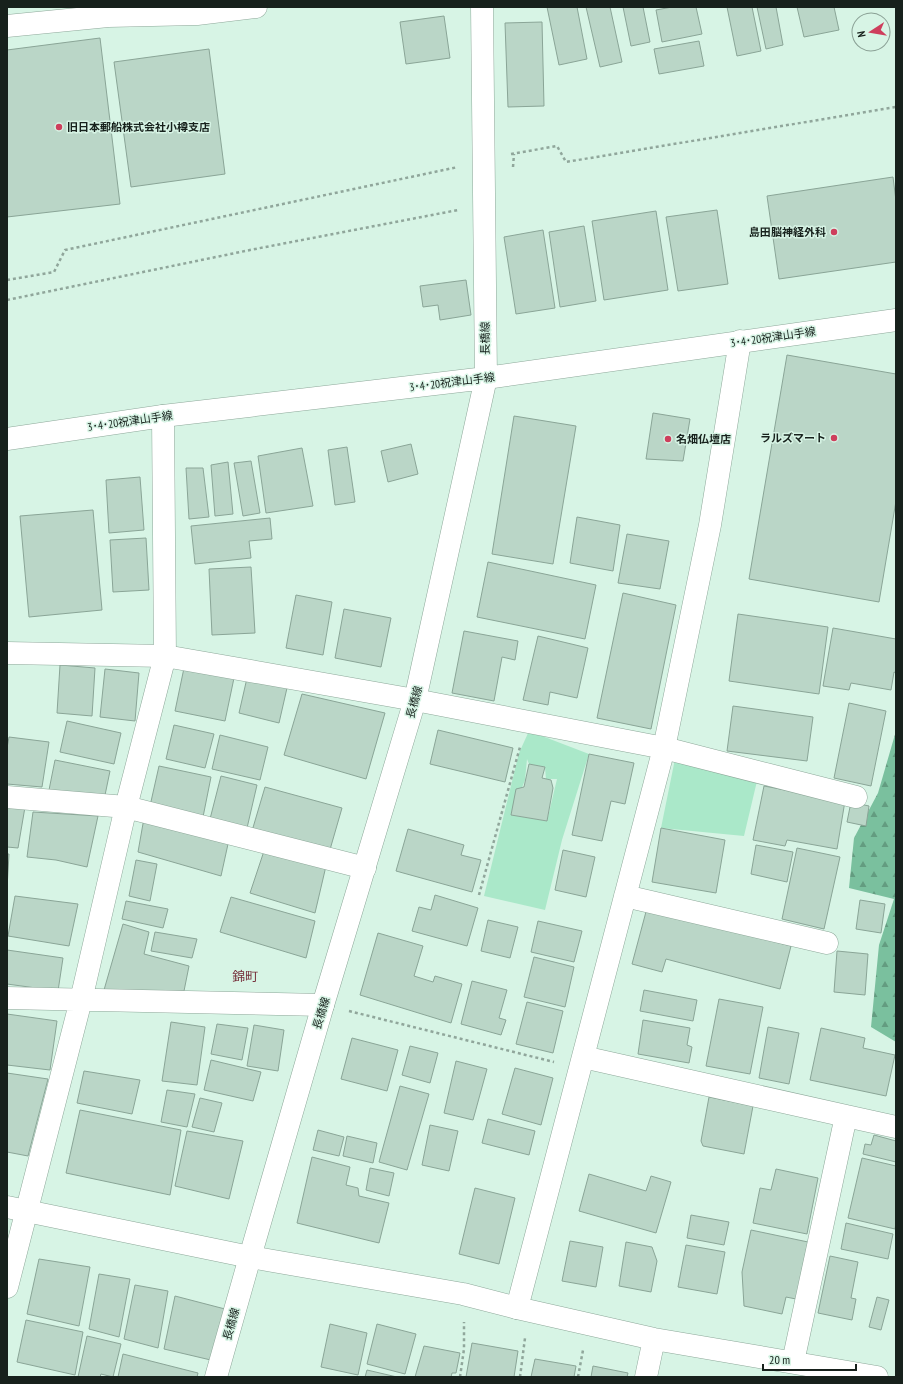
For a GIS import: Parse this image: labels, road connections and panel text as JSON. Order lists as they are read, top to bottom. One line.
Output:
{"streets":{"street":["3･4･20祝津山手線","長橋線"]},"crossings":[["3･4･20祝津山手線","長橋線"]],"districts":["錦町"],"places":["旧日本郵船株式会社小樽支店","島田脳神経外科","ラルズマート","名畑仏壇店"],"scale_bar":"20 m","north":"left"}
